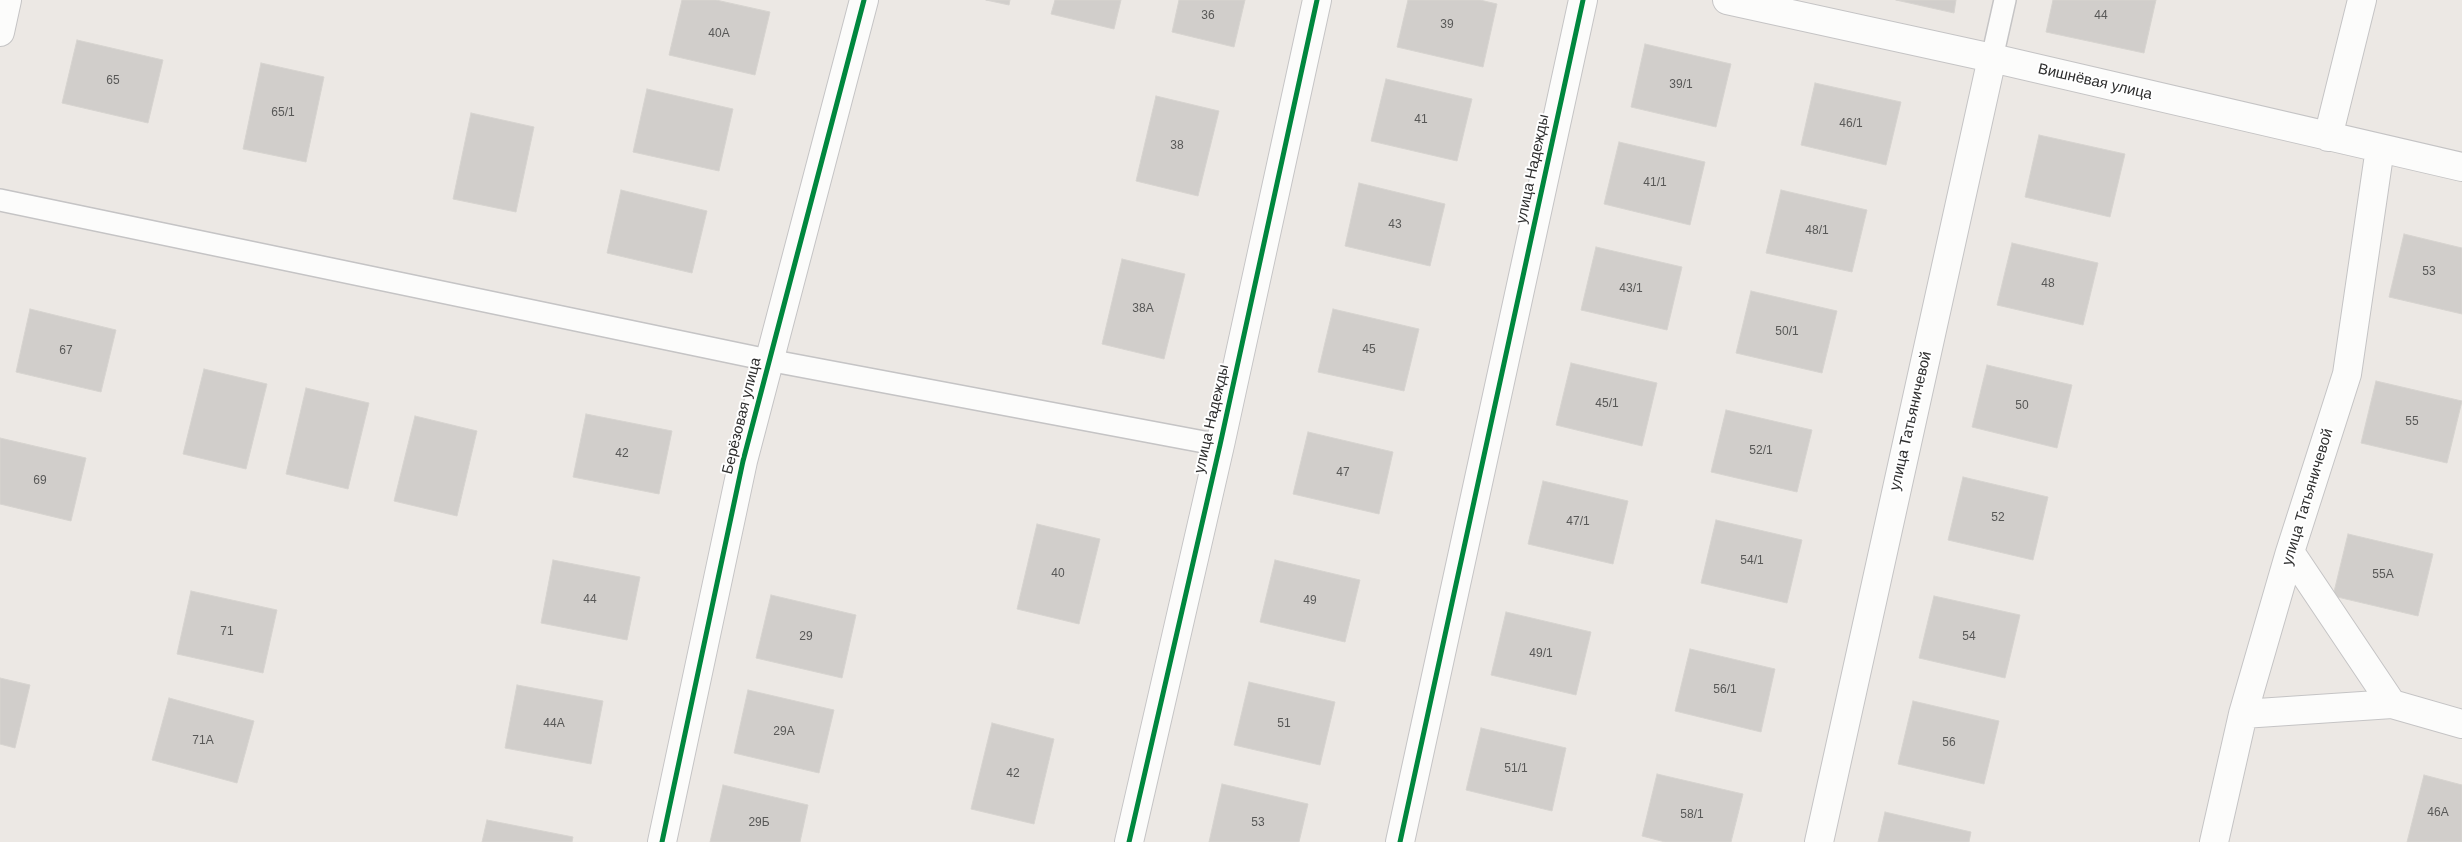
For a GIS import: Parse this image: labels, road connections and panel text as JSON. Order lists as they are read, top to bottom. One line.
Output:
{"streets":{"street":["Вишнёвая улица","улица Надежды","Берёзовая улица","улица Татьяничевой"]},"crossings":[["Вишнёвая улица","улица Татьяничевой"]],"house_numbers":["36","44","39","40А","65","39/1","65/1","41","46/1","38","41/1","43","48/1","53","48","43/1","38А","50/1","45","67","45/1","50","55","52/1","42","47","69","52","47/1","54/1","40","55А","44","49","71","29","54","49/1","56/1","44А","51","29А","71А","56","51/1","42","46А","58/1","29Б","53"]}
